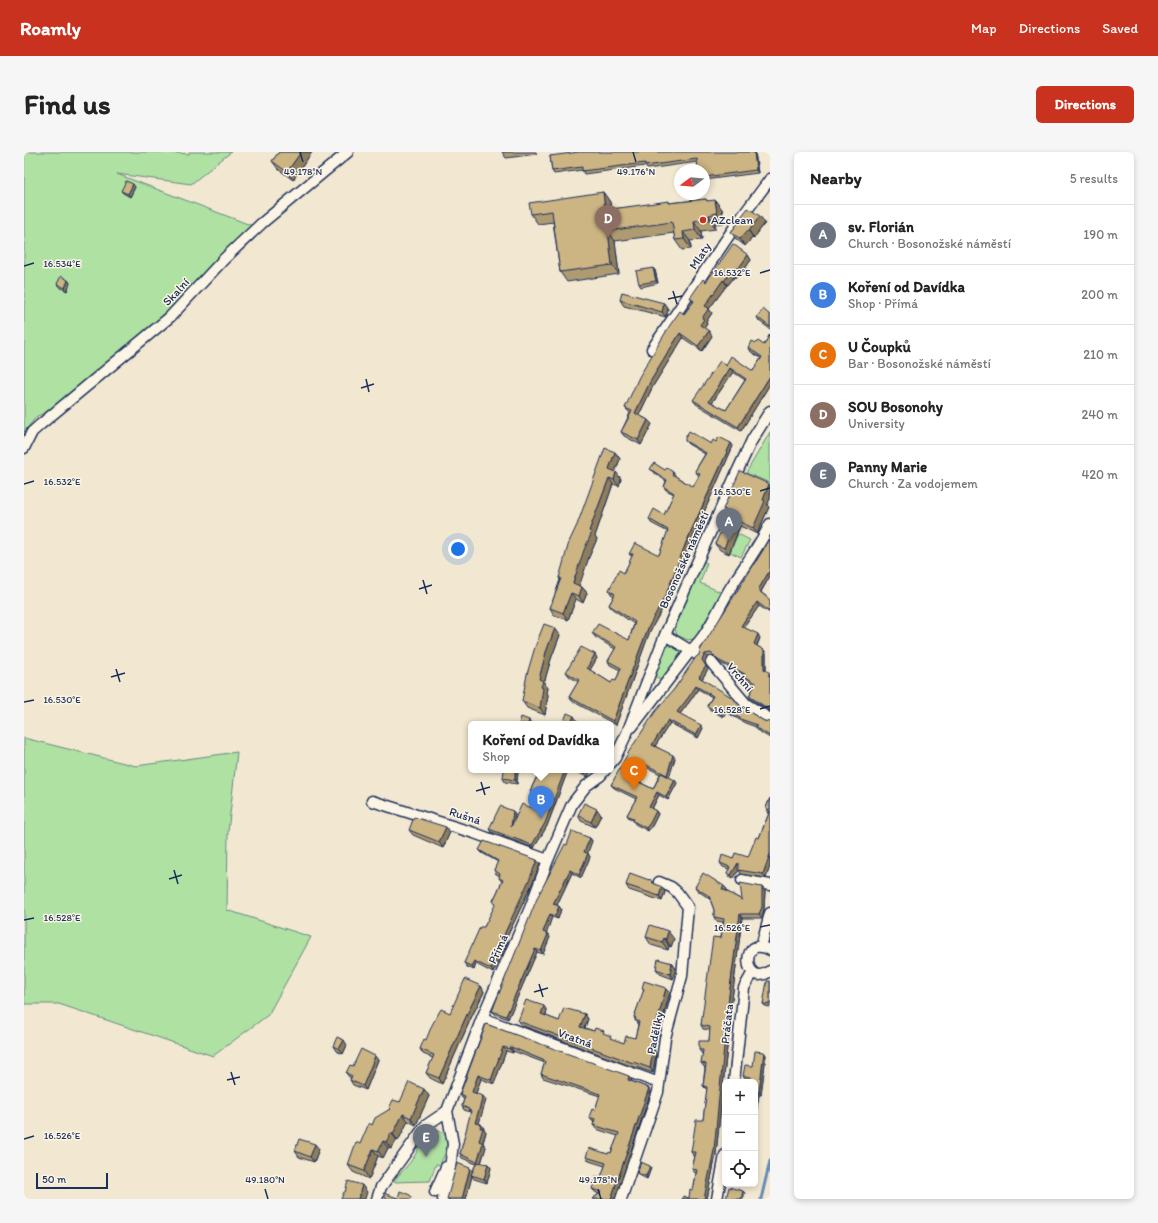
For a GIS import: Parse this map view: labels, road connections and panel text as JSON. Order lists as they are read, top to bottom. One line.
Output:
{"streets":{"street":["Mlaty","Skalní","Bosonožské náměstí","Vrchní","Rušná","Přímá","Práčata","Padělíky","Vratná"]},"crossings":[["Rušná","Přímá"],["Přímá","Vratná"],["Padělíky","Vratná"]],"places":["AZclean"],"scale_bar":"50 m","north":"left","page":{"header":"Roamly","nav":["Map","Directions","Saved"],"buttons":"Directions","title":"Find us","heading":["Nearby","5 results"],"list":[{"mark":"A","name":"sv. Florián","note":"Church · Bosonožské náměstí","value":"190 m"},{"mark":"B","name":"Koření od Davídka","note":"Shop · Přímá","value":"200 m"},{"mark":"C","name":"U Čoupků","note":"Bar · Bosonožské náměstí","value":"210 m"},{"mark":"D","name":"SOU Bosonohy","note":"University","value":"240 m"},{"mark":"E","name":"Panny Marie","note":"Church · Za vodojemem","value":"420 m"}],"pins":["D","A","C","B","E"],"popup":["Koření od Davídka","Shop"],"map_buttons":["+","−"],"scale":"50 m"},"coordinates":["49.178°N","49.176°N","16.534°E","16.532°E","16.530°E","16.528°E","16.526°E","49.180°N"]}
